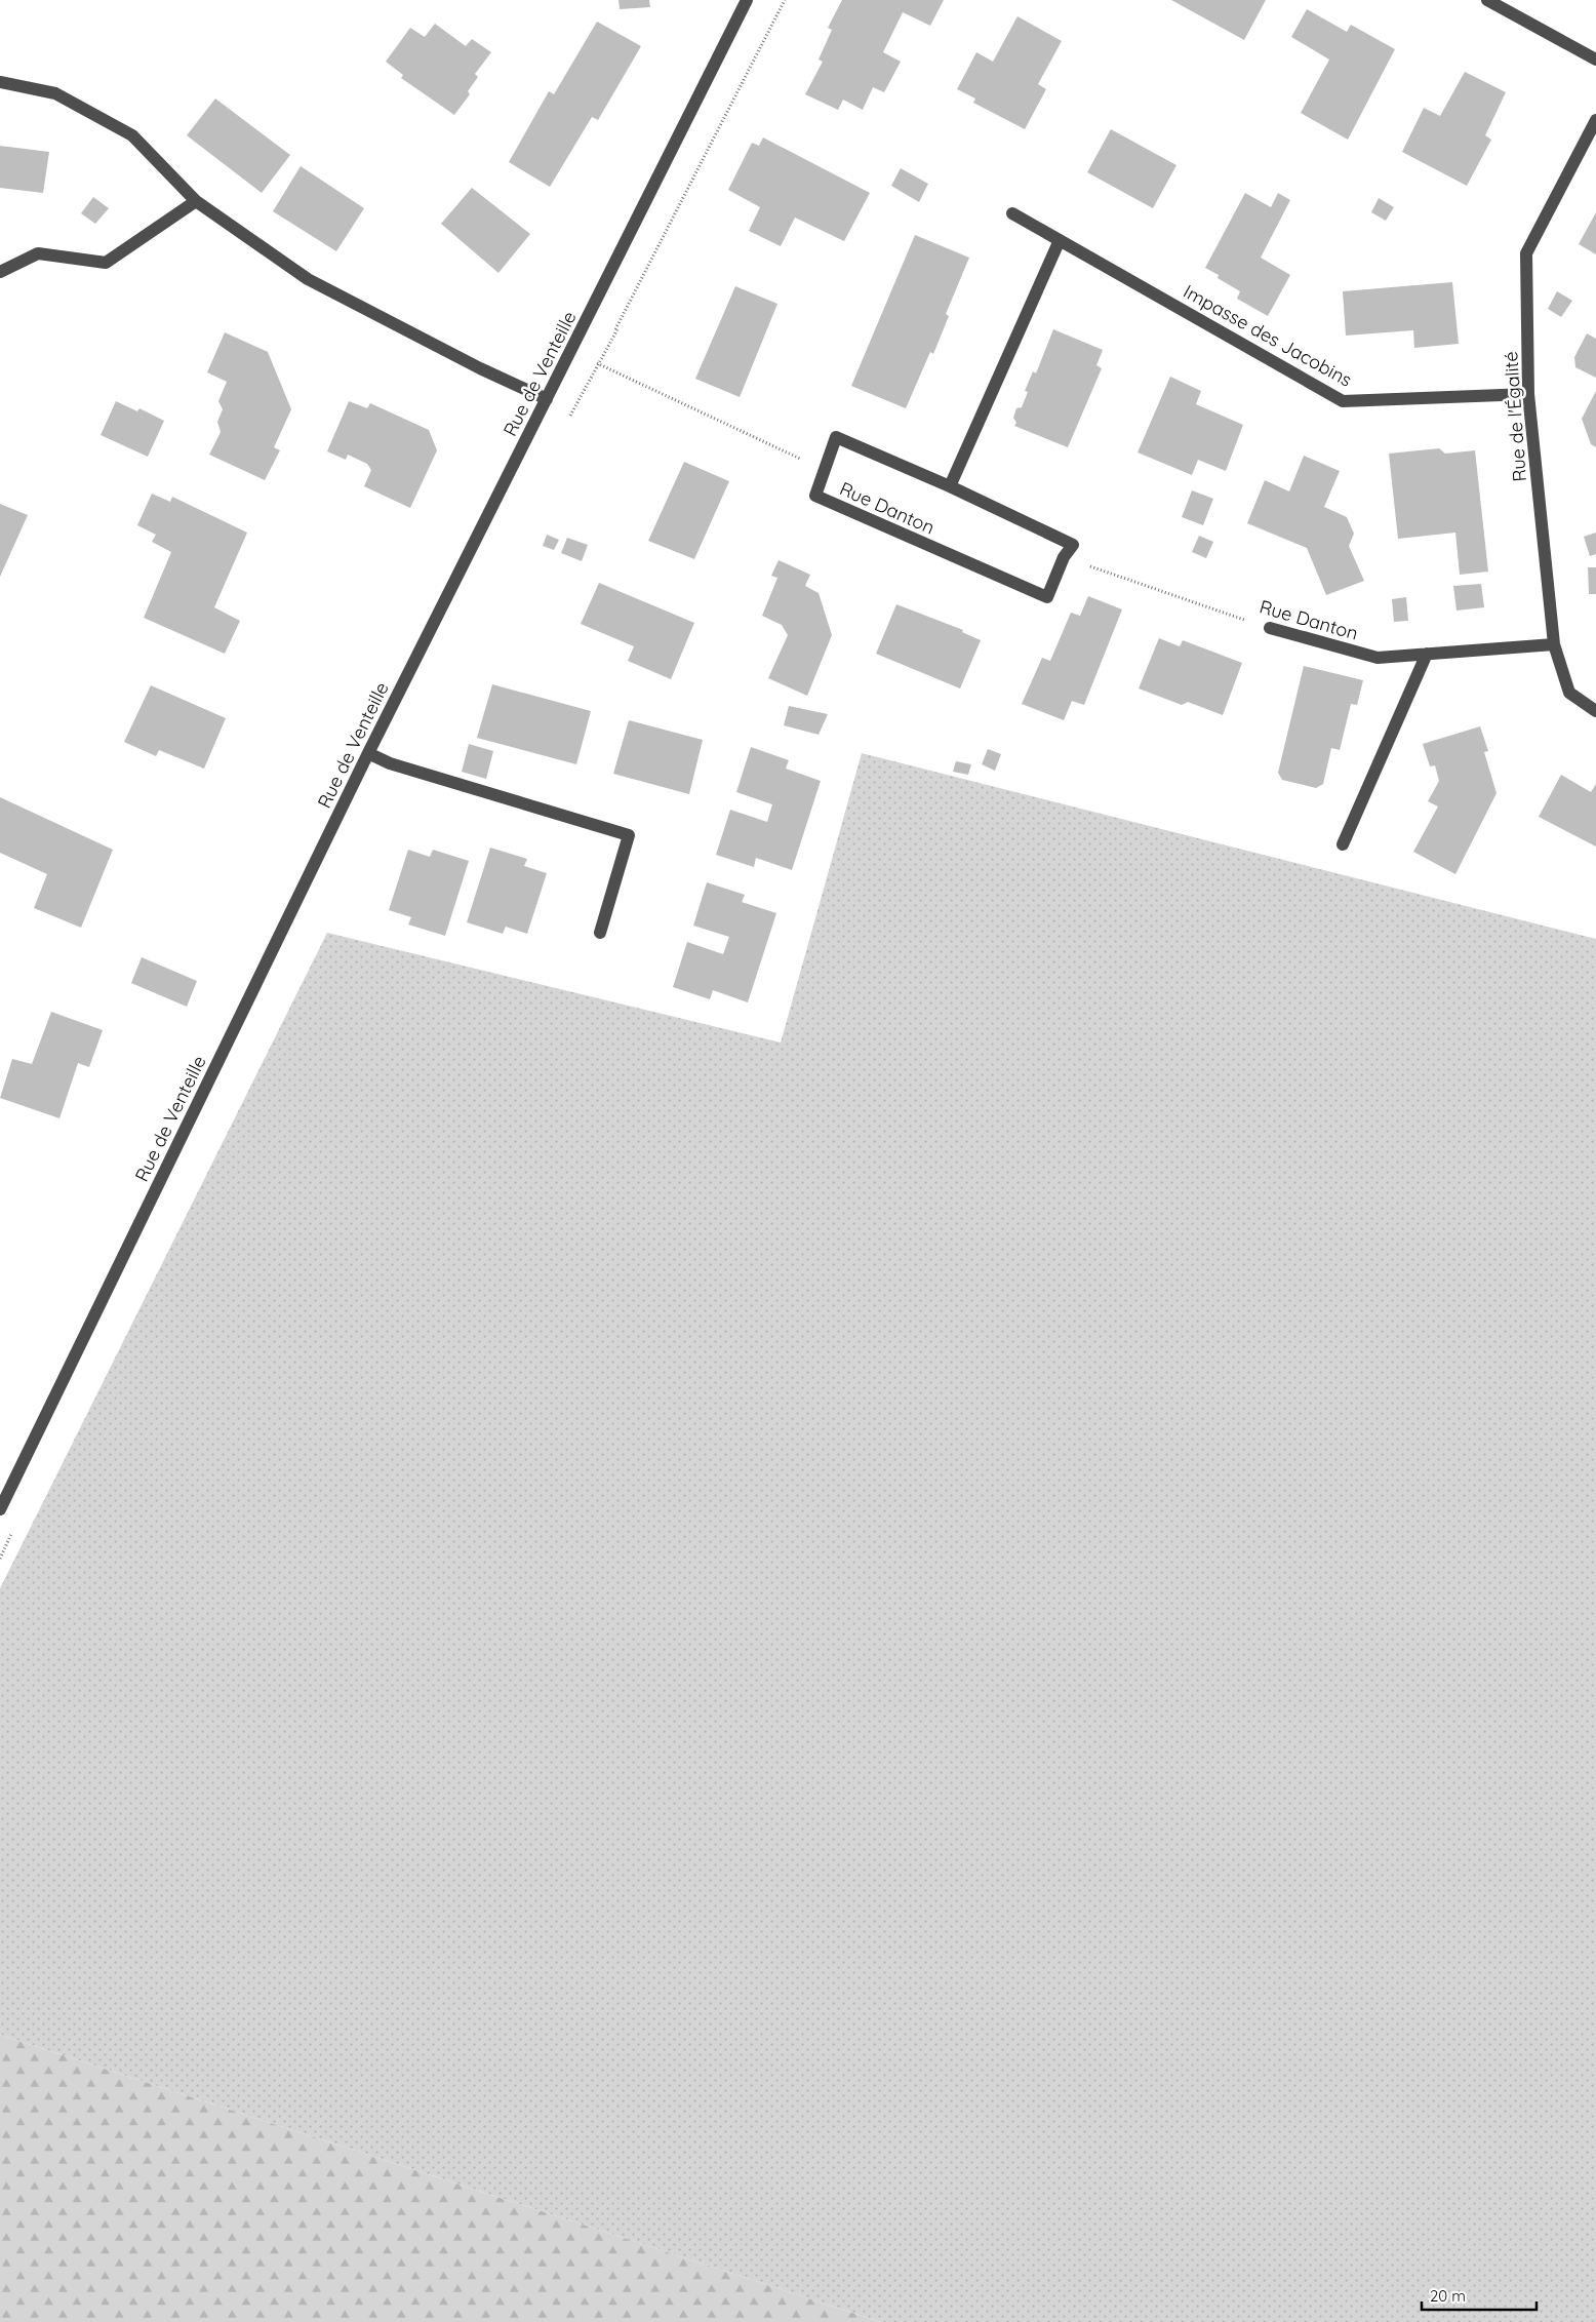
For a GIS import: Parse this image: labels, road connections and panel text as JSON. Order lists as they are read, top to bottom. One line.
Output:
{"streets":{"street":["Impasse des Jacobins","Rue de Venteille","Rue de l'Égalité","Rue Danton"]},"crossings":[["Impasse des Jacobins","Rue de l'Égalité"],["Rue de l'Égalité","Rue Danton"]],"scale_bar":"20 m"}
